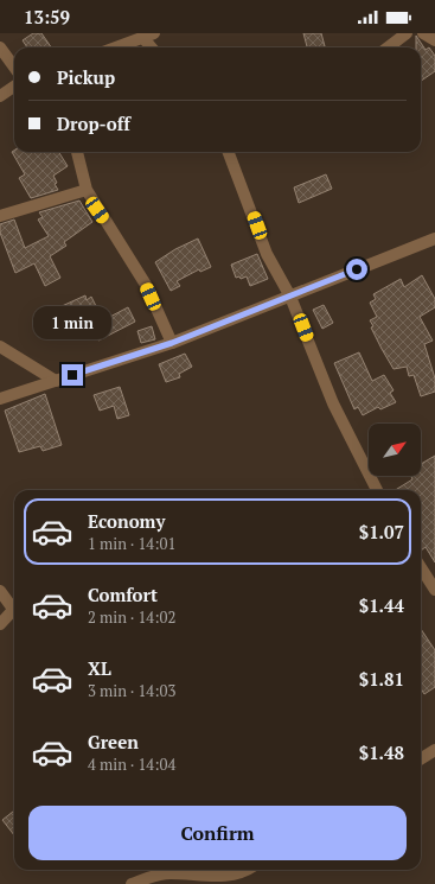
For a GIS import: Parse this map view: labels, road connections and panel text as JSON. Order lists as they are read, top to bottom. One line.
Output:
{"north":"top right","page":{"status":"13:59","banner":["Pickup","Drop-off"],"bubble":"1 min","list":[{"name":"Economy","note":"1 min · 14:01","value":"$1.07"},{"name":"Comfort","note":"2 min · 14:02","value":"$1.44"},{"name":"XL","note":"3 min · 14:03","value":"$1.81"},{"name":"Green","note":"4 min · 14:04","value":"$1.48"}],"buttons":"Confirm"}}
